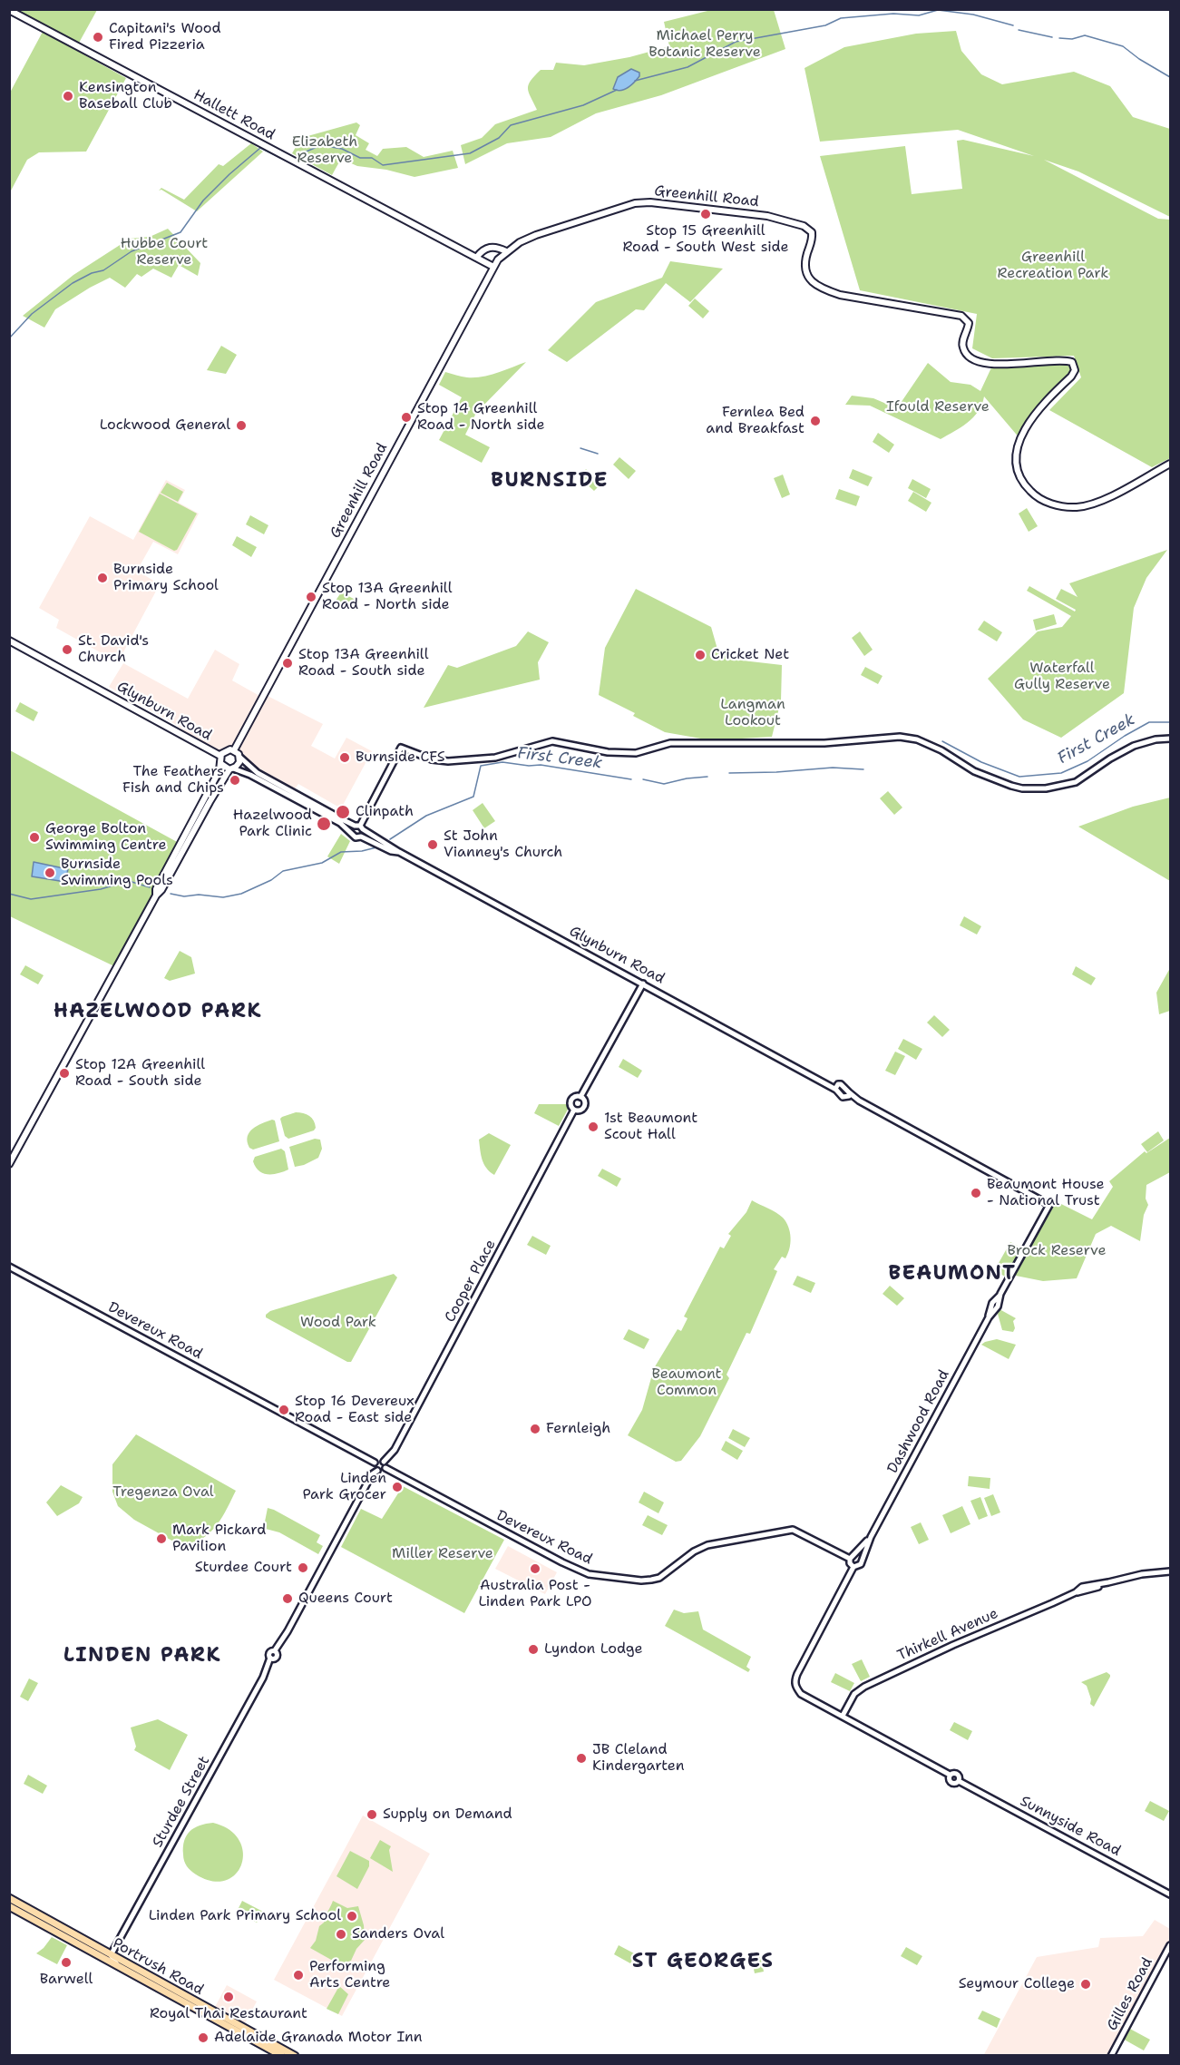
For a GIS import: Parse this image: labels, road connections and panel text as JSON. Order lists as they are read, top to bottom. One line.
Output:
{"streets":{"highway":["Portrush Road"],"main road":["Hallett Road","Greenhill Road","Glynburn Road"],"street":["Cooper Place","Devereux Road","Dashwood Road","Thirkell Avenue","Sturdee Street","Sunnyside Road","Gilles Road"]},"crossings":[["Hallett Road","Greenhill Road"],["Greenhill Road","Glynburn Road"],["Glynburn Road","Dashwood Road"],["Cooper Place","Devereux Road"],["Cooper Place","Sturdee Street"],["Devereux Road","Sturdee Street"],["Thirkell Avenue","Sunnyside Road"],["Sturdee Street","Portrush Road"]],"districts":["BURNSIDE","HAZELWOOD PARK","BEAUMONT","LINDEN PARK","ST GEORGES"],"water":["First Creek"],"parks":["Michael Perry Botanic Reserve","Elizabeth Reserve","Hubbe Court Reserve","Greenhill Recreation Park","Ifould Reserve","Waterfall Gully Reserve","Langman Lookout","Brock Reserve","Wood Park","Beaumont Common","Tregenza Oval","Miller Reserve"],"places":["Capitani's Wood Fired Pizzeria","Kensington Baseball Club","Stop 15 Greenhill Road - South West side","Stop 14 Greenhill Road - North side","Fernlea Bed and Breakfast","Lockwood General","Burnside Primary School","Stop 13A Greenhill Road - North side","St. David's Church","Cricket Net","Stop 13A Greenhill Road - South side","Burnside CFS","The Feathers Fish and Chips","Clinpath","Hazelwood Park Clinic","George Bolton Swimming Centre","St John Vianney's Church","Burnside Swimming Pools","Stop 12A Greenhill Road - South side","1st Beaumont Scout Hall","Beaumont House - National Trust","Stop 16 Devereux Road - East side","Fernleigh","Linden Park Grocer","Mark Pickard Pavilion","Sturdee Court","Australia Post - Linden Park LPO","Queens Court","Lyndon Lodge","JB Cleland Kindergarten","Supply on Demand","Linden Park Primary School","Sanders Oval","Barwell","Performing Arts Centre","Seymour College","Royal Thai Restaurant","Adelaide Granada Motor Inn"]}
